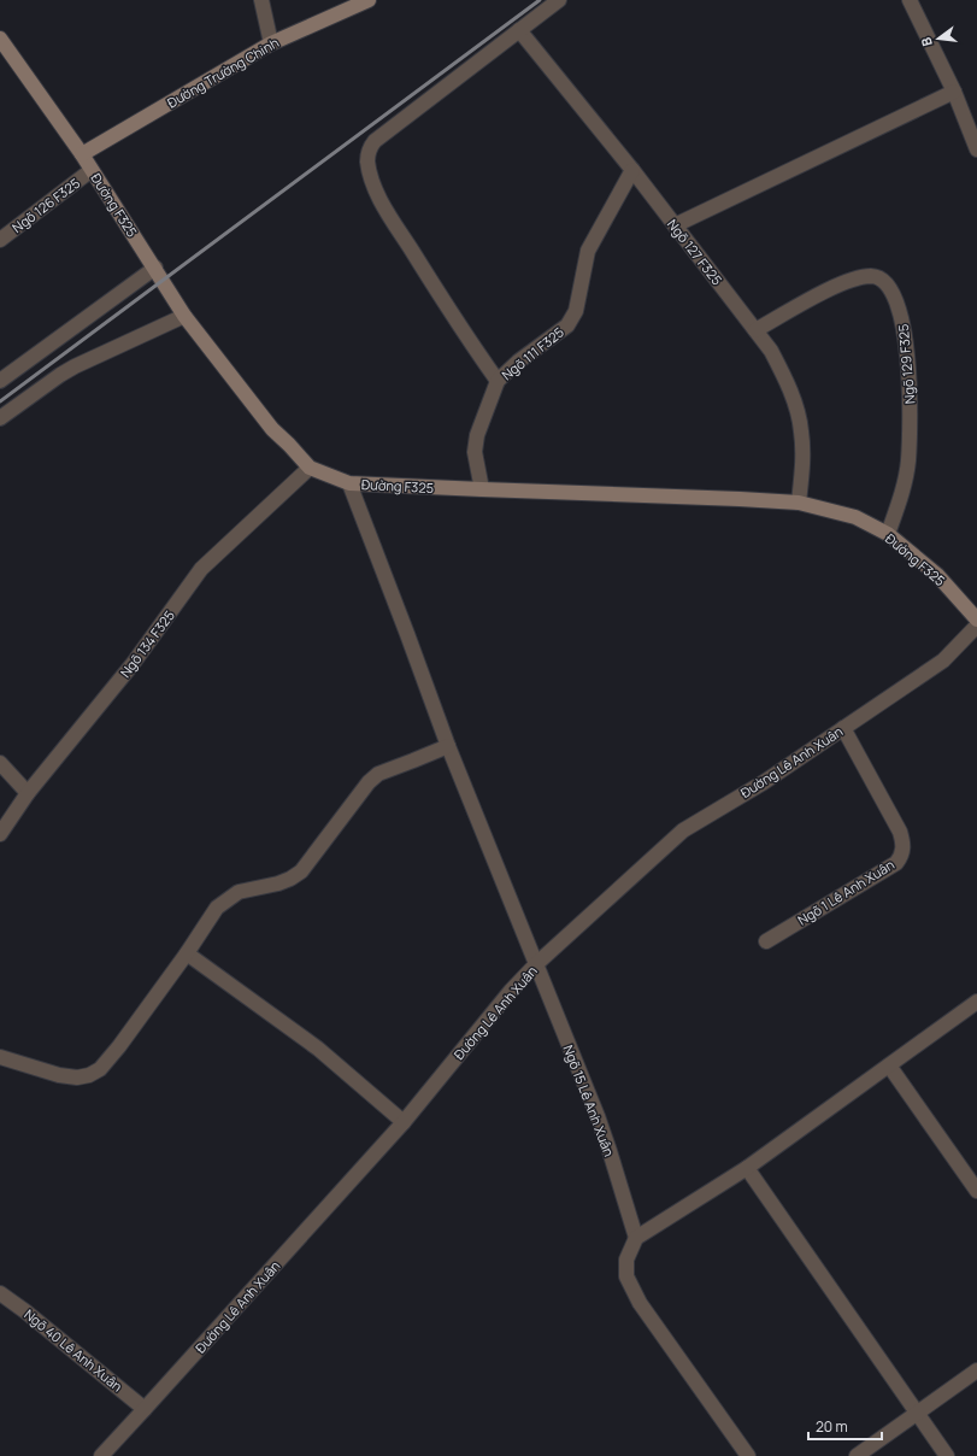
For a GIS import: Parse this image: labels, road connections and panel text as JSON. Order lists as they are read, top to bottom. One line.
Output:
{"streets":{"main road":["Đường Trường Chinh","Đường F325"],"street":["Ngõ 126 F325","Ngõ 127 F325","Ngõ 111 F325","Ngõ 129 F325","Ngõ 134 F325","Đường Lê Anh Xuân","Ngõ 1 Lê Anh Xuân","Ngõ 15 Lê Anh Xuân","Ngõ 40 Lê Anh Xuân"]},"crossings":[["Đường Trường Chinh","Đường F325"],["Ngõ 126 F325","Đường F325"],["Đường F325","Ngõ 127 F325"],["Đường F325","Ngõ 111 F325"],["Đường F325","Ngõ 129 F325"],["Đường F325","Ngõ 134 F325"],["Đường F325","Ngõ 15 Lê Anh Xuân"],["Ngõ 127 F325","Ngõ 111 F325"],["Ngõ 127 F325","Ngõ 129 F325"],["Đường Lê Anh Xuân","Ngõ 1 Lê Anh Xuân"],["Đường Lê Anh Xuân","Ngõ 15 Lê Anh Xuân"],["Đường Lê Anh Xuân","Ngõ 40 Lê Anh Xuân"]],"scale_bar":"20 m","north":"left"}
